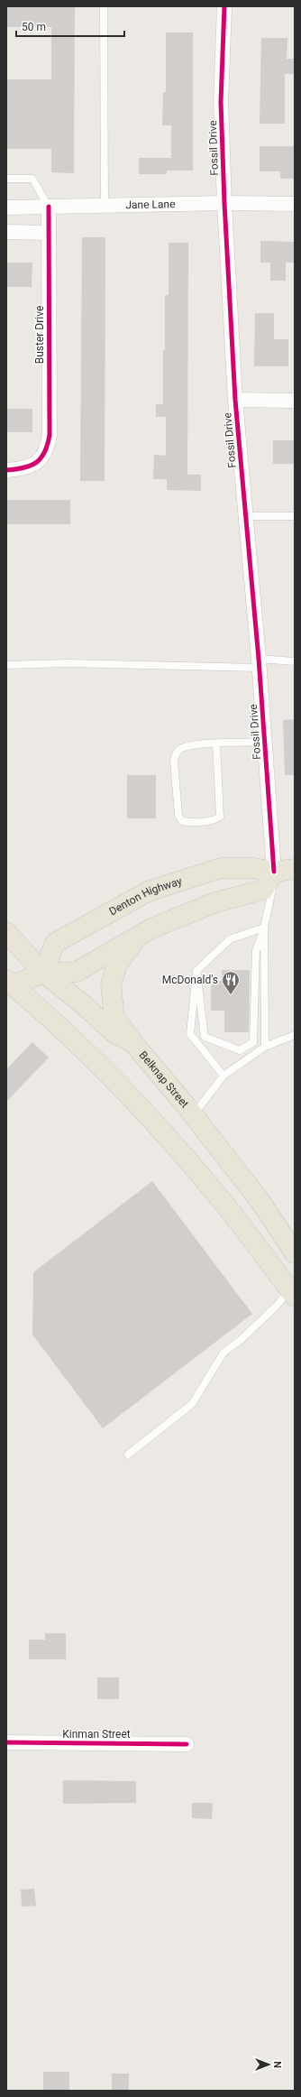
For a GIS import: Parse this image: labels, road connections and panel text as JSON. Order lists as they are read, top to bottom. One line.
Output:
{"streets":{"main road":["Denton Highway","Belknap Street"],"street":["Fossil Drive","Jane Lane","Buster Drive","Kinman Street"]},"crossings":[["Fossil Drive","Jane Lane"],["Fossil Drive","Denton Highway"],["Jane Lane","Buster Drive"],["Denton Highway","Belknap Street"]],"places":{"restaurant":["McDonald's"]},"scale_bar":"50 m","north":"right"}
